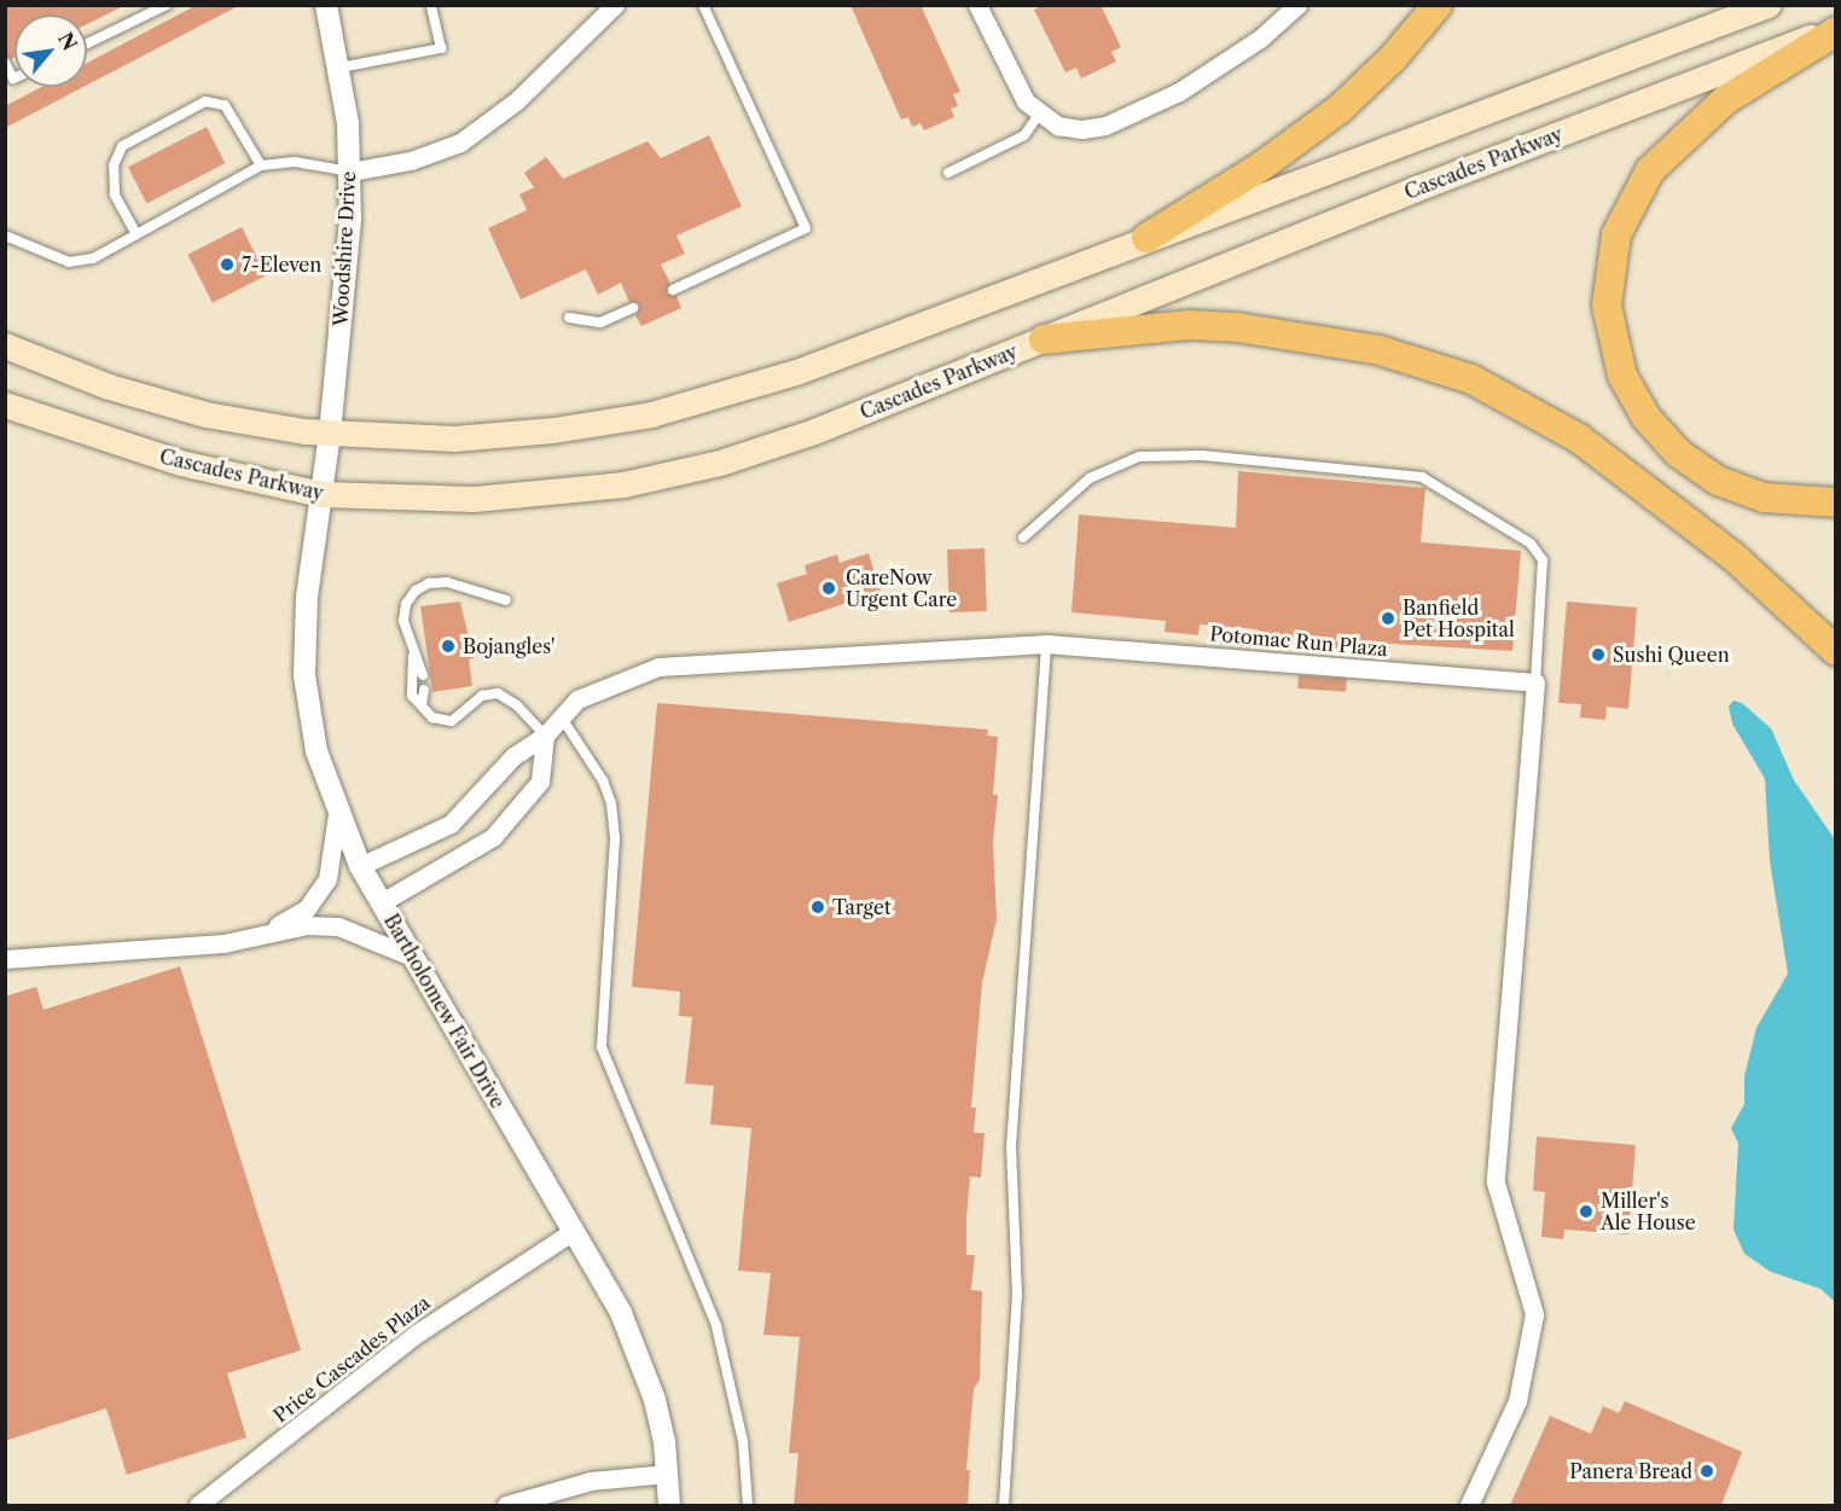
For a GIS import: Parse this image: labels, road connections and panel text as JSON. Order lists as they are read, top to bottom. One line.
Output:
{"streets":{"main road":["Cascades Parkway"],"street":["Woodshire Drive","Potomac Run Plaza","Bartholomew Fair Drive","Price Cascades Plaza"]},"crossings":[["Cascades Parkway","Woodshire Drive"],["Cascades Parkway","Bartholomew Fair Drive"],["Woodshire Drive","Bartholomew Fair Drive"],["Potomac Run Plaza","Bartholomew Fair Drive"],["Bartholomew Fair Drive","Price Cascades Plaza"]],"places":["7-Eleven","CareNow Urgent Care","Banfield Pet Hospital","Bojangles'","Sushi Queen","Target","Miller's Ale House","Panera Bread"],"north":"top right"}
